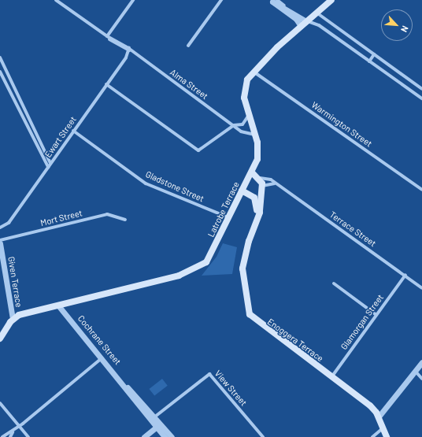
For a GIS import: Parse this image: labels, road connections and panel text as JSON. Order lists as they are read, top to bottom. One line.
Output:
{"streets":{"main road":["Latrobe Terrace","Given Terrace","Enoggera Terrace"],"street":["Alma Street","Warmington Street","Ewart Street","Gladstone Street","Mort Street","Terrace Street","Glamorgan Street","Cochrane Street","View Street"]},"crossings":[["Alma Street","Ewart Street"],["Alma Street","Latrobe Terrace"],["Warmington Street","Latrobe Terrace"],["Ewart Street","Gladstone Street"],["Gladstone Street","Latrobe Terrace"],["Latrobe Terrace","Given Terrace"],["Latrobe Terrace","Cochrane Street"],["Terrace Street","Glamorgan Street"],["Terrace Street","Enoggera Terrace"],["Glamorgan Street","Enoggera Terrace"],["Cochrane Street","View Street"]],"north":"bottom right"}
